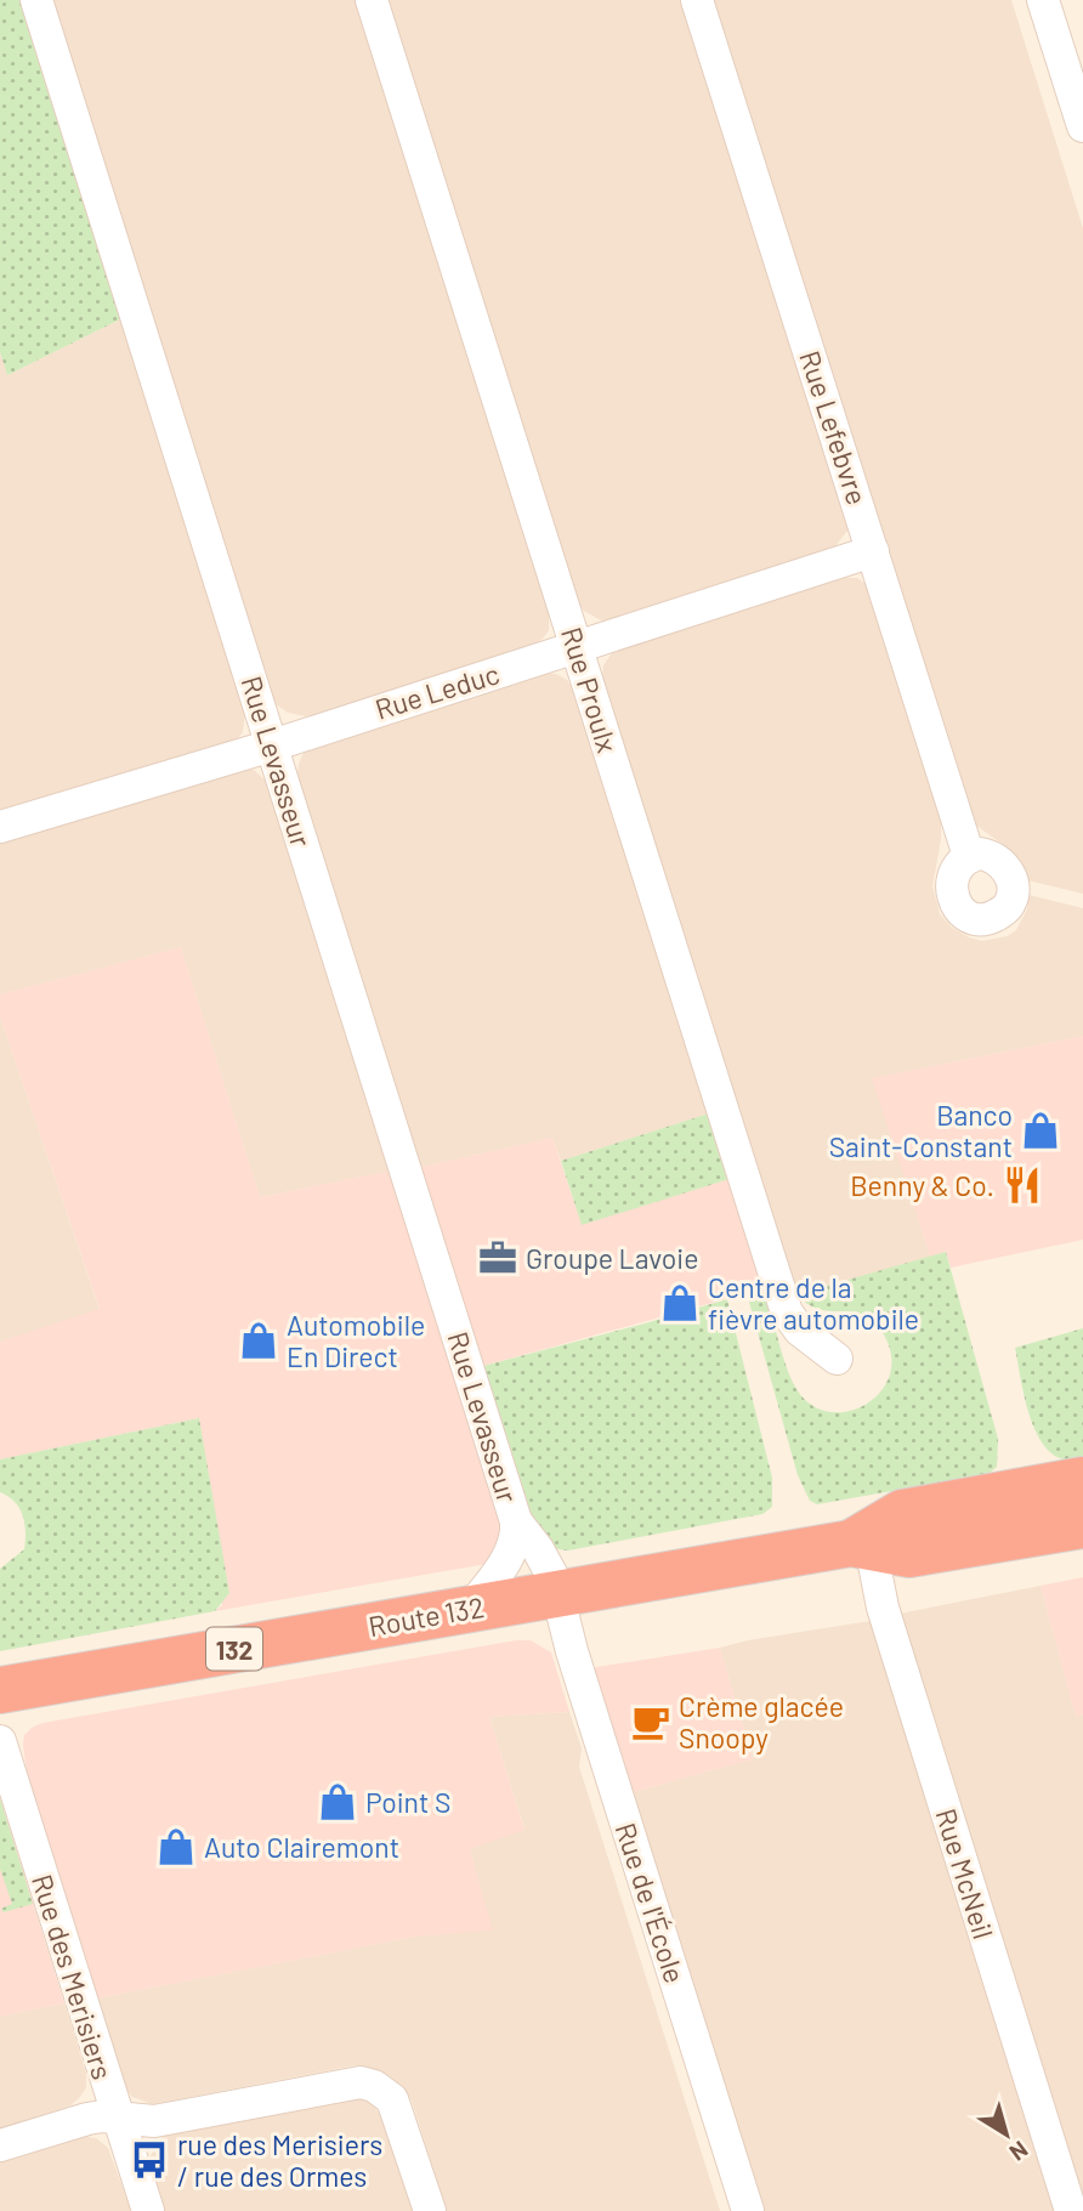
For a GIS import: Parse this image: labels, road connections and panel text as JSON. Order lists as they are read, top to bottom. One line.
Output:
{"streets":{"highway":["Route 132","132"],"street":["Rue Lefebvre","Rue Proulx","Rue Leduc","Rue Levasseur","Rue McNeil","Rue de l'École","Rue des Merisiers"]},"crossings":[["Rue Lefebvre","Rue Leduc"],["Rue Proulx","Rue Leduc"],["Rue Leduc","Rue Levasseur"],["Rue Levasseur","Route 132"],["Rue Levasseur","Rue de l'École"],["Route 132","Rue McNeil"],["Route 132","Rue de l'École"]],"places":{"shop":["Banco Saint-Constant","Centre de la fièvre automobile","Automobile En Direct","Point S","Auto Clairemont"],"restaurant":["Benny & Co."],"office":["Groupe Lavoie"],"cafe":["Crème glacée Snoopy"],"bus stop":["rue des Merisiers / rue des Ormes"]},"north":"bottom right"}
